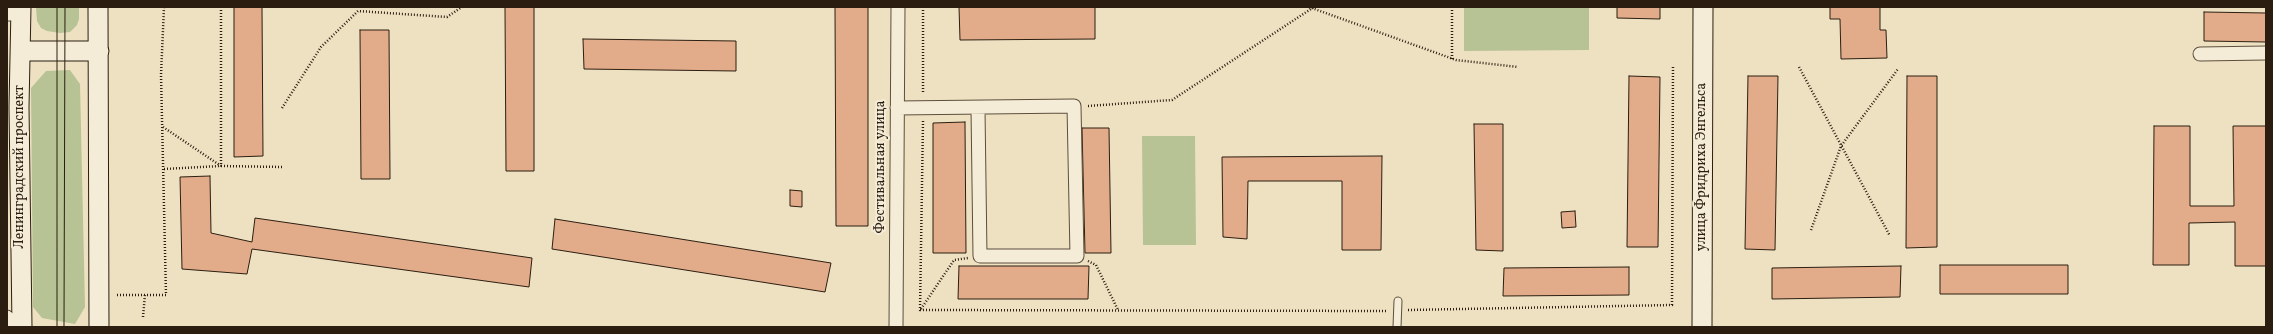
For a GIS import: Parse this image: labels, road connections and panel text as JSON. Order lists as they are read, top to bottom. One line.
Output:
{"streets":{"main road":["Ленинградский проспект","улица Фридриха Энгельса"],"street":["Фестивальная улица"]}}
